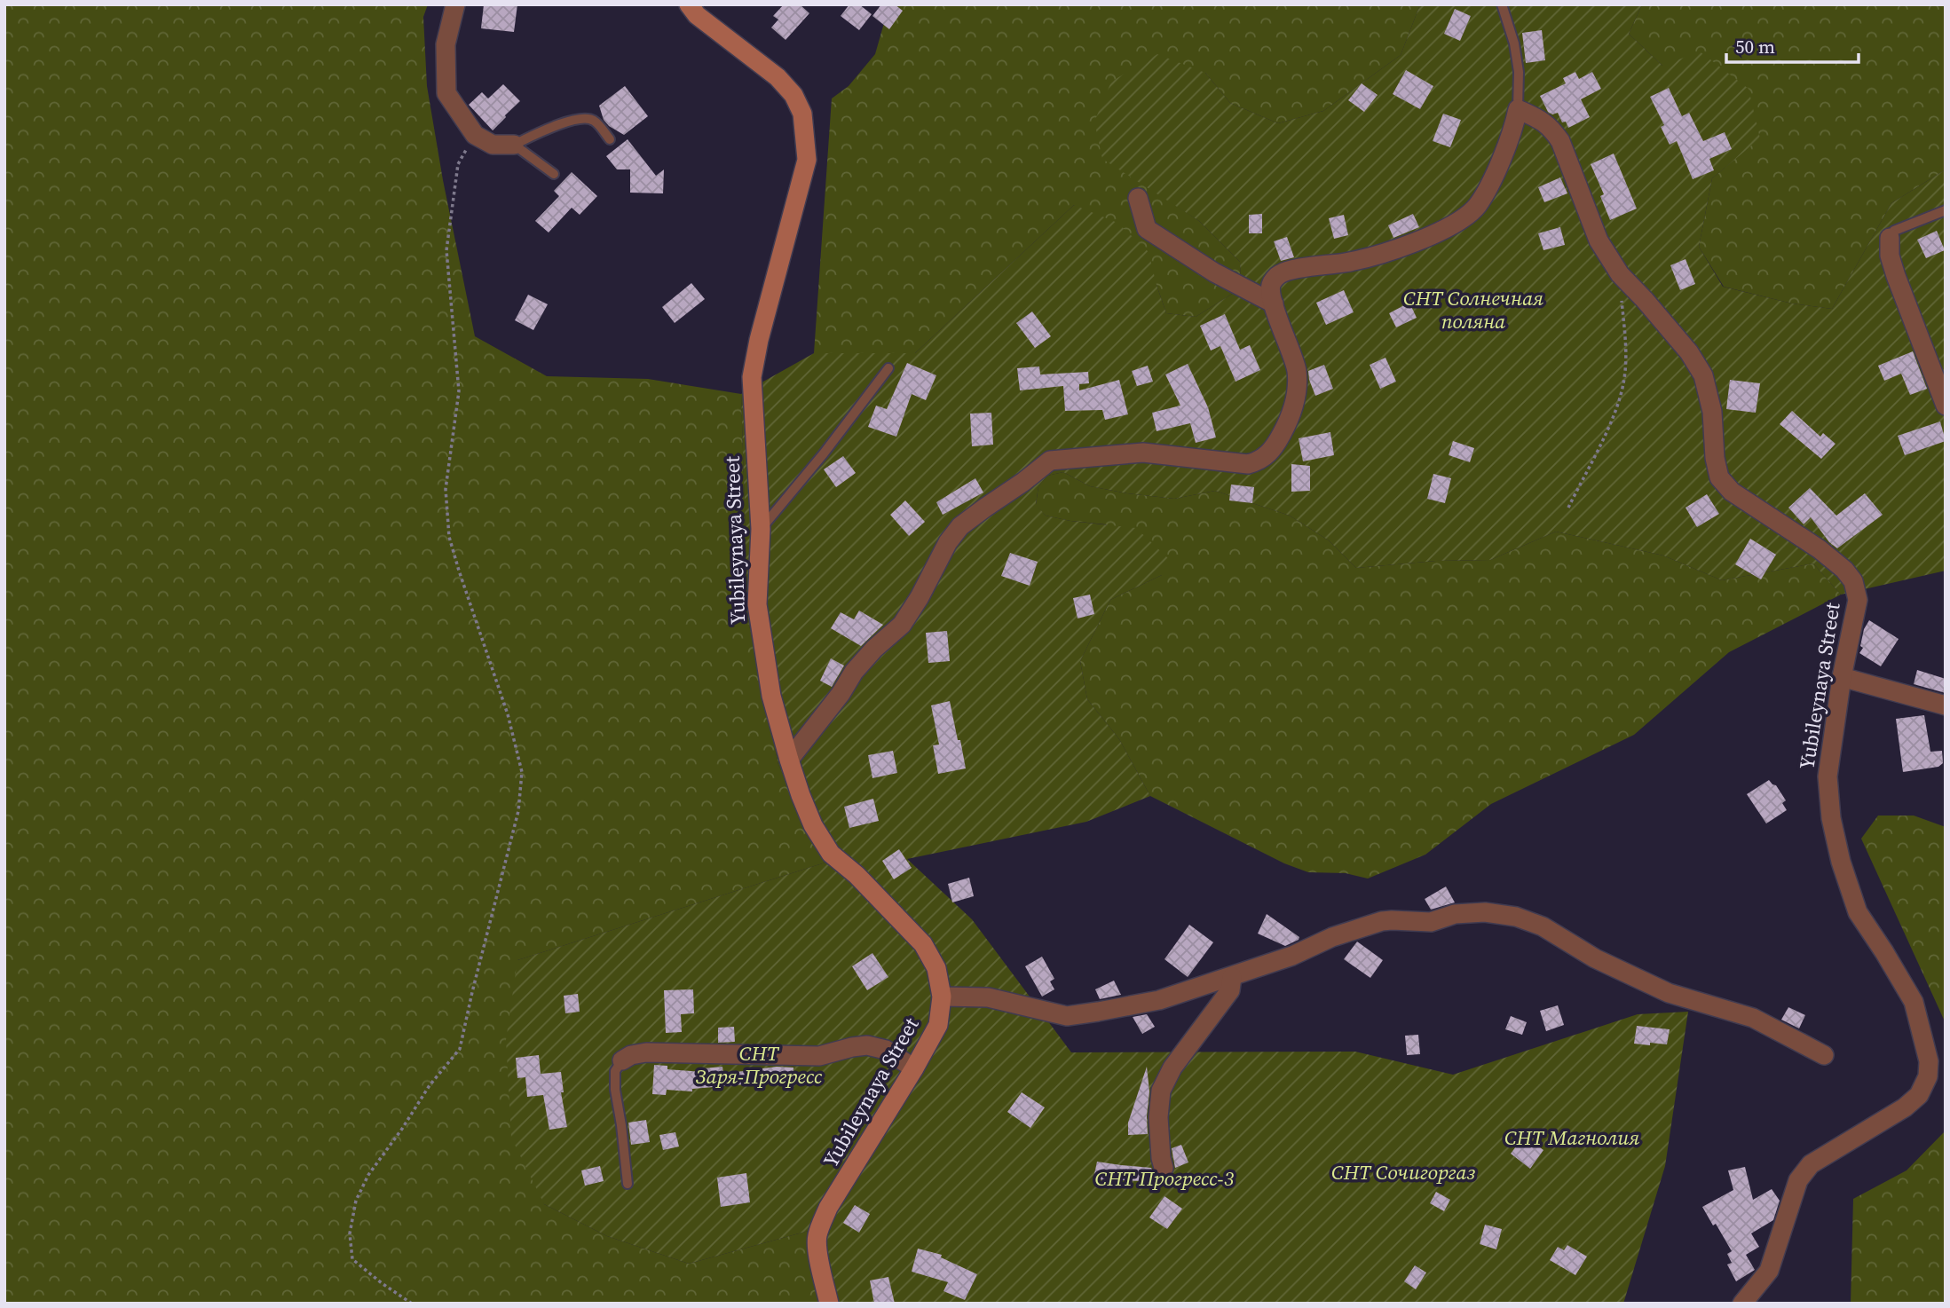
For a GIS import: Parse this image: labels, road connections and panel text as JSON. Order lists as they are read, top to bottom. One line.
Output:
{"streets":{"street":["Yubileynaya Street"]},"parks":["СНТ Солнечная поляна","СНТ Заря-Прогресс","СНТ Магнолия","СНТ Сочигоргаз","СНТ Прогресс-3"],"scale_bar":"50 m"}
